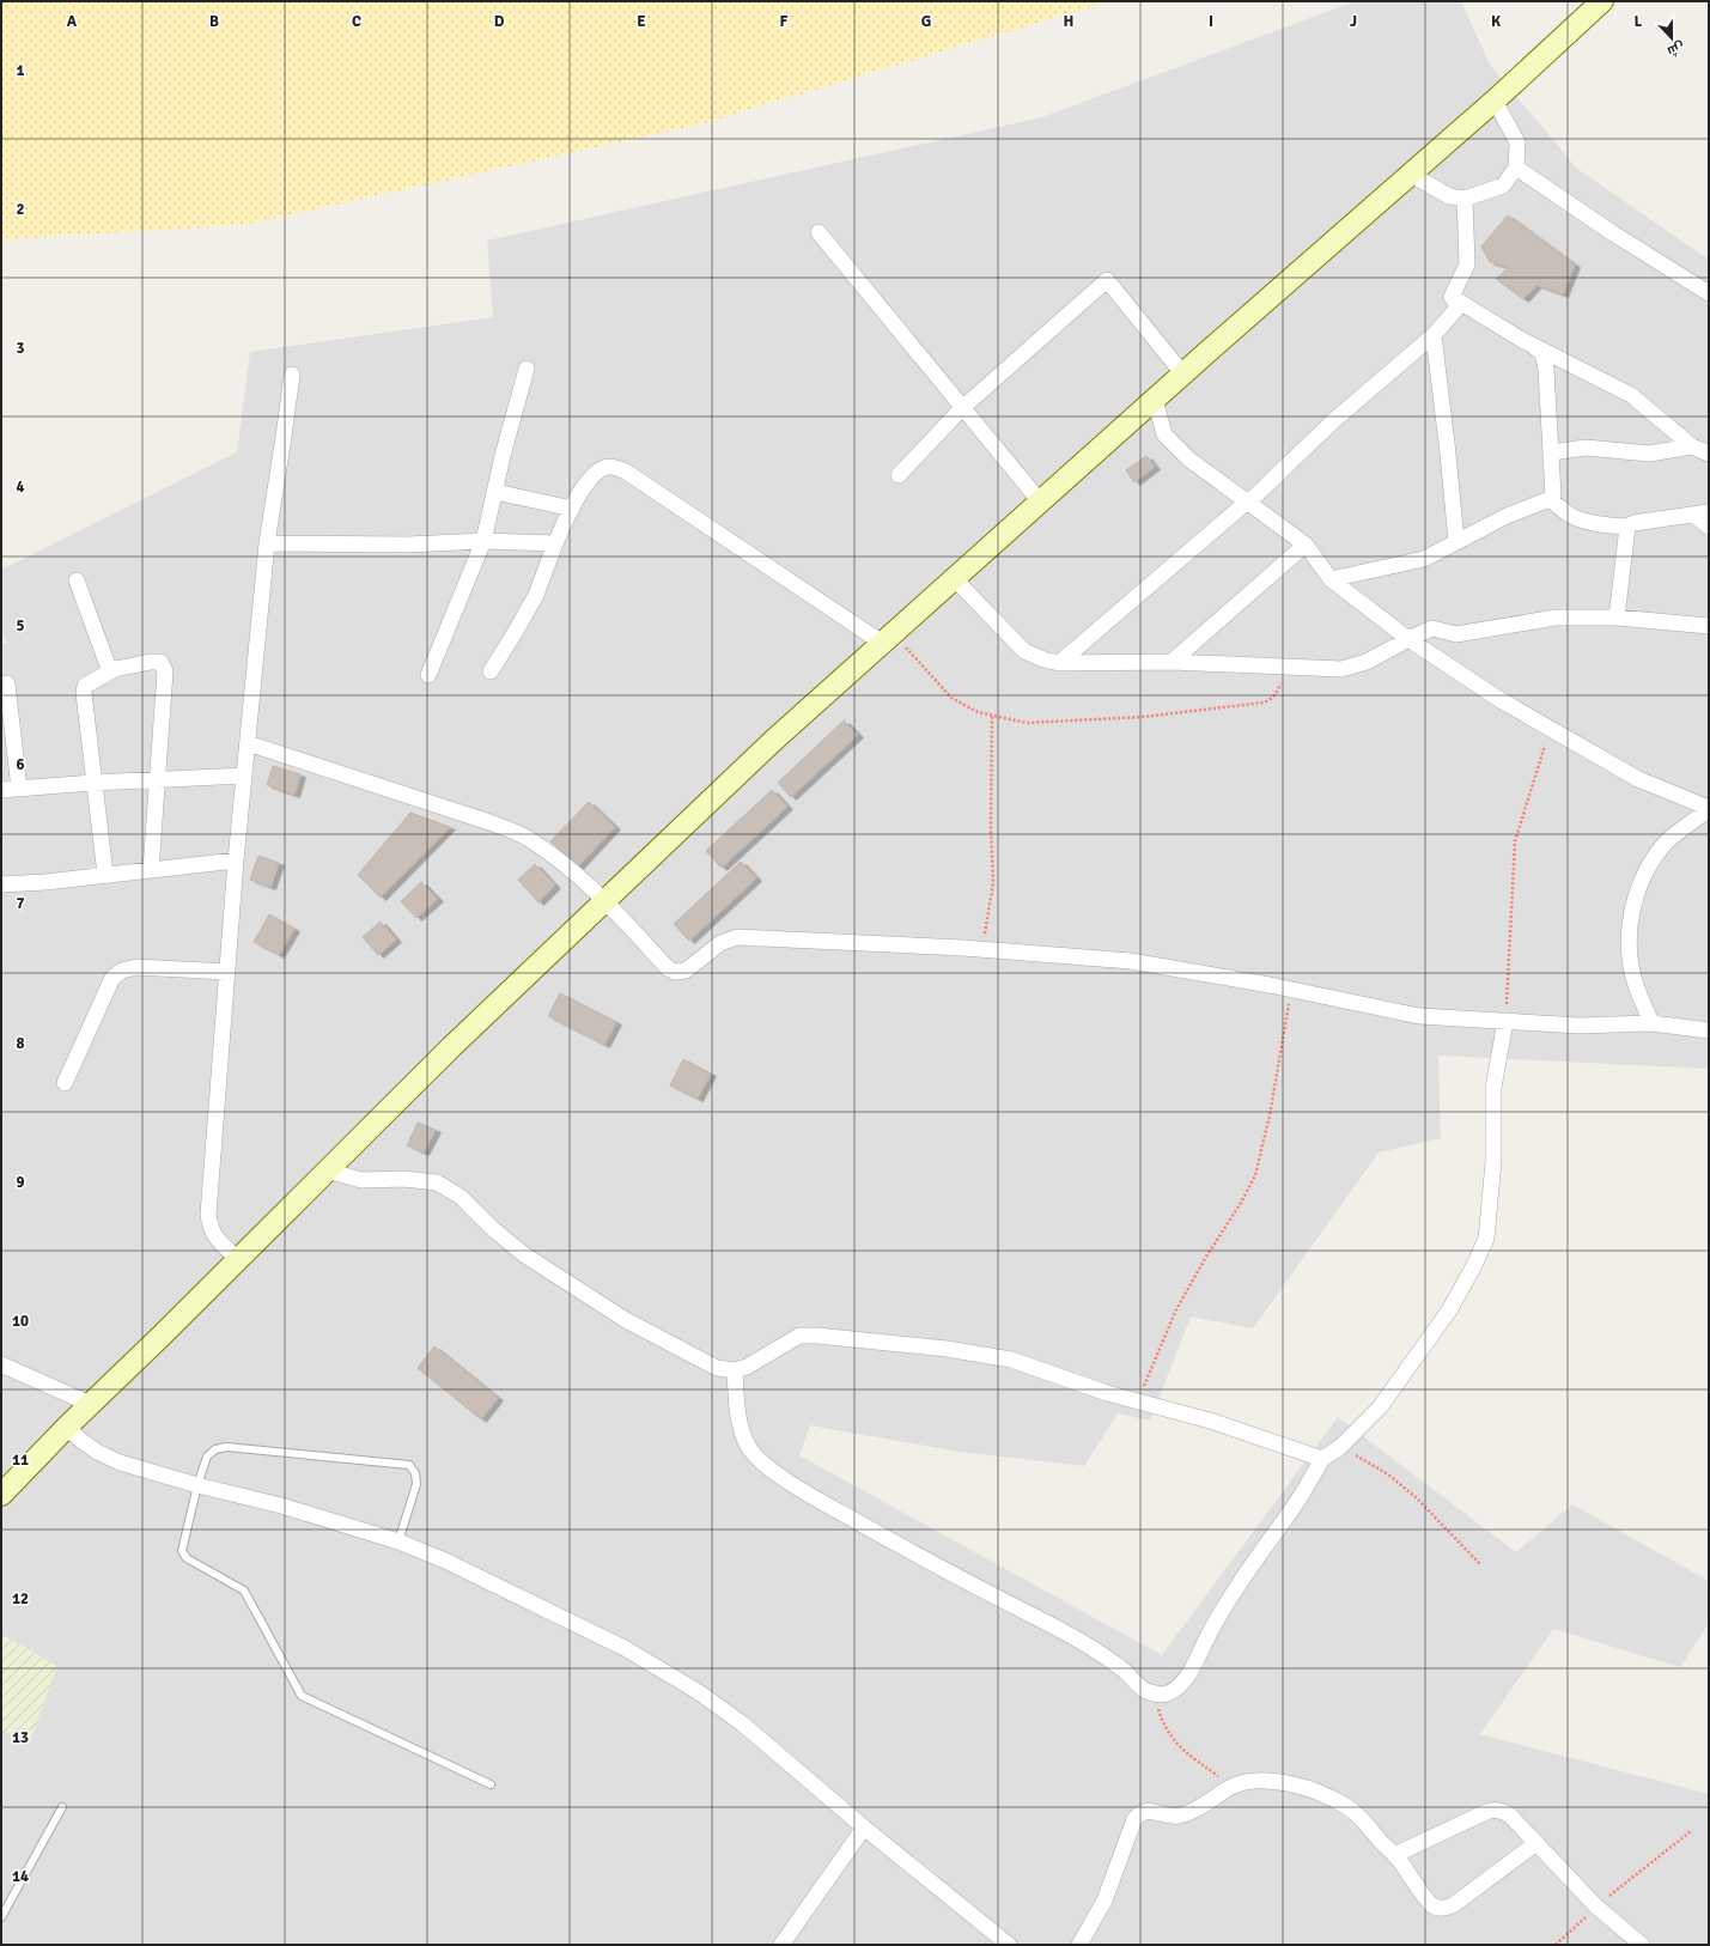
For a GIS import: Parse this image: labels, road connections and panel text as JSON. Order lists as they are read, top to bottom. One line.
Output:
{"north":"bottom","grid":{"columns":["A","B","C","D","E","F","G","H","I","J","K","L"],"rows":["1","2","3","4","5","6","7","8","9","10","11","12","13","14"]}}
